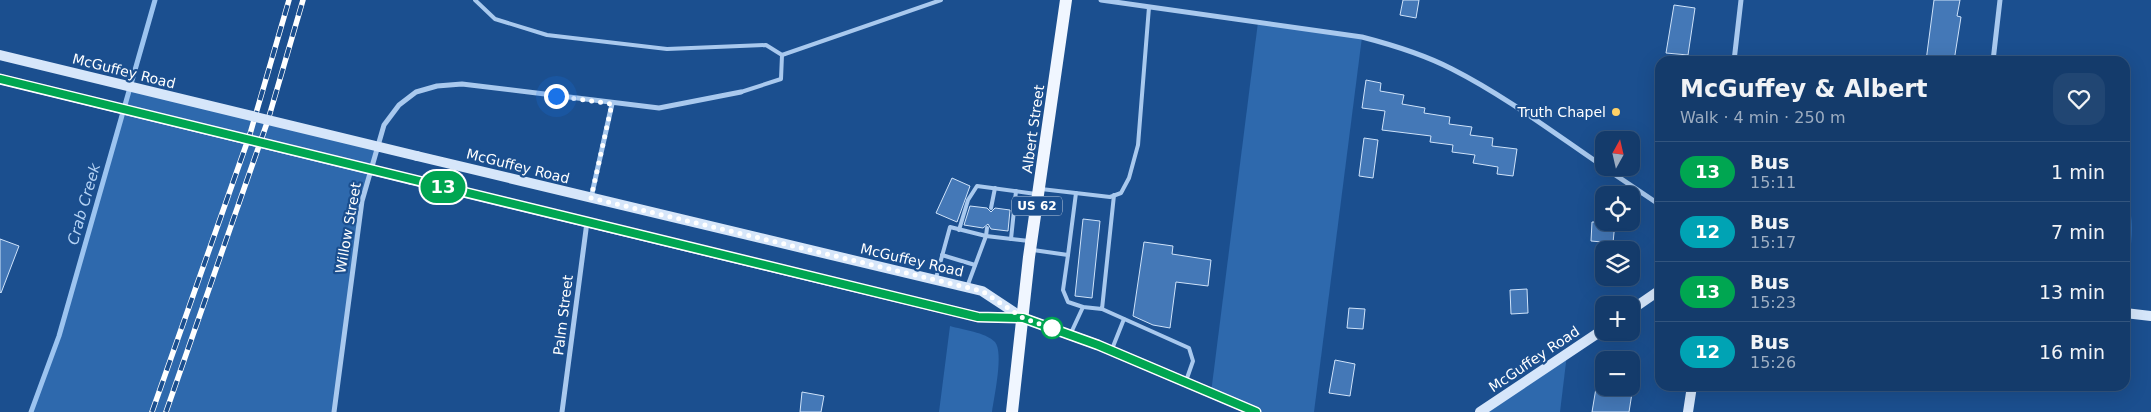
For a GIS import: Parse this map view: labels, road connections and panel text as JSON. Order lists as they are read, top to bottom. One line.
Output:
{"streets":{"main road":["McGuffey Road","Albert Street","US 62"],"street":["Willow Street","Palm Street"]},"crossings":[["McGuffey Road","Albert Street"],["McGuffey Road","Palm Street"]],"water":["Crab Creek"],"places":["Truth Chapel"],"lines":["bus line 13"],"north":"top","page":{"on_map":"13","heading":["McGuffey & Albert","Walk · 4 min · 250 m"],"map_buttons":["+","−"],"list":[{"mark":"13","name":"Bus","note":"15:11","value":"1 min"},{"mark":"12","name":"Bus","note":"15:17","value":"7 min"},{"mark":"13","name":"Bus","note":"15:23","value":"13 min"},{"mark":"12","name":"Bus","note":"15:26","value":"16 min"}]}}
